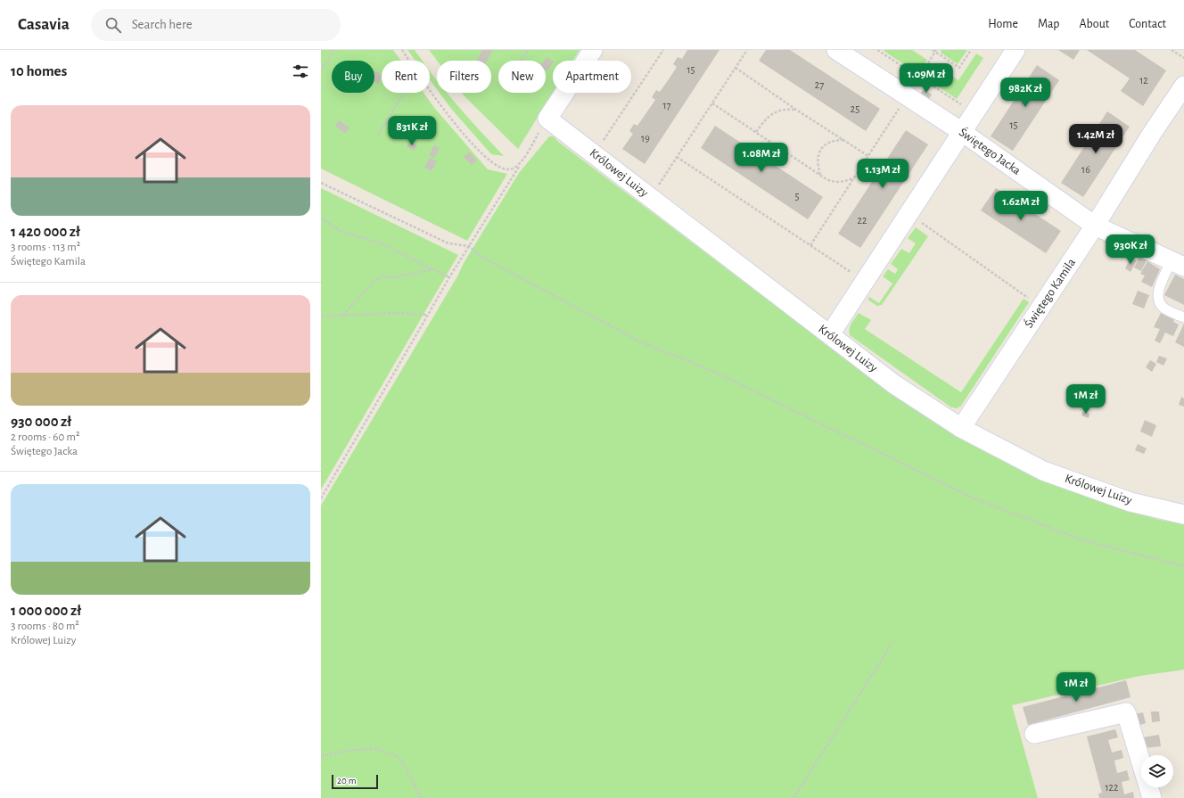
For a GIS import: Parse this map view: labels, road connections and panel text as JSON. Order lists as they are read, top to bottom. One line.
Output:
{"streets":{"street":["Świętego Jacka","Królowej Luizy","Świętego Kamila"]},"crossings":[["Świętego Jacka","Świętego Kamila"],["Królowej Luizy","Świętego Kamila"]],"house_numbers":["15","12","27","17","25","15","19","16","5","22","122"],"scale_bar":"20 m","page":{"header":"Casavia","search":"Search here","nav":["Home","Map","About","Contact"],"heading":"10 homes","chip":["Buy","Rent","Filters","New","Apartment"],"price":["1.09M zł","982K zł","831K zł","1.42M zł","1.08M zł","1.13M zł","1.62M zł","930K zł","1M zł","1M zł"],"list":[{"name":"1 420 000 zł","note":"3 rooms · 113 m² · Świętego Kamila"},{"name":"930 000 zł","note":"2 rooms · 60 m² · Świętego Jacka"},{"name":"1 000 000 zł","note":"3 rooms · 80 m² · Królowej Luizy"}],"scale":"20 m"}}
